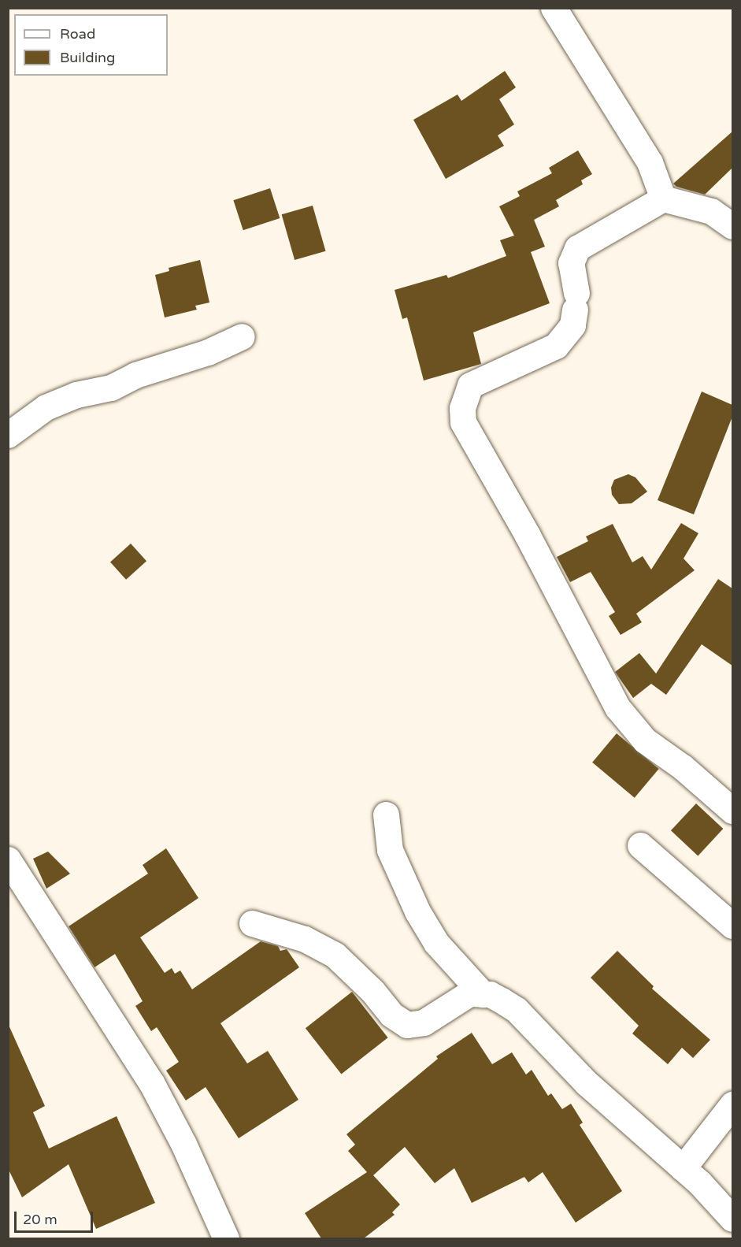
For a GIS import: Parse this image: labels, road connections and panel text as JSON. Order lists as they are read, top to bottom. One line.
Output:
{"legend":["Road","Building"],"scale_bar":"20 m"}
